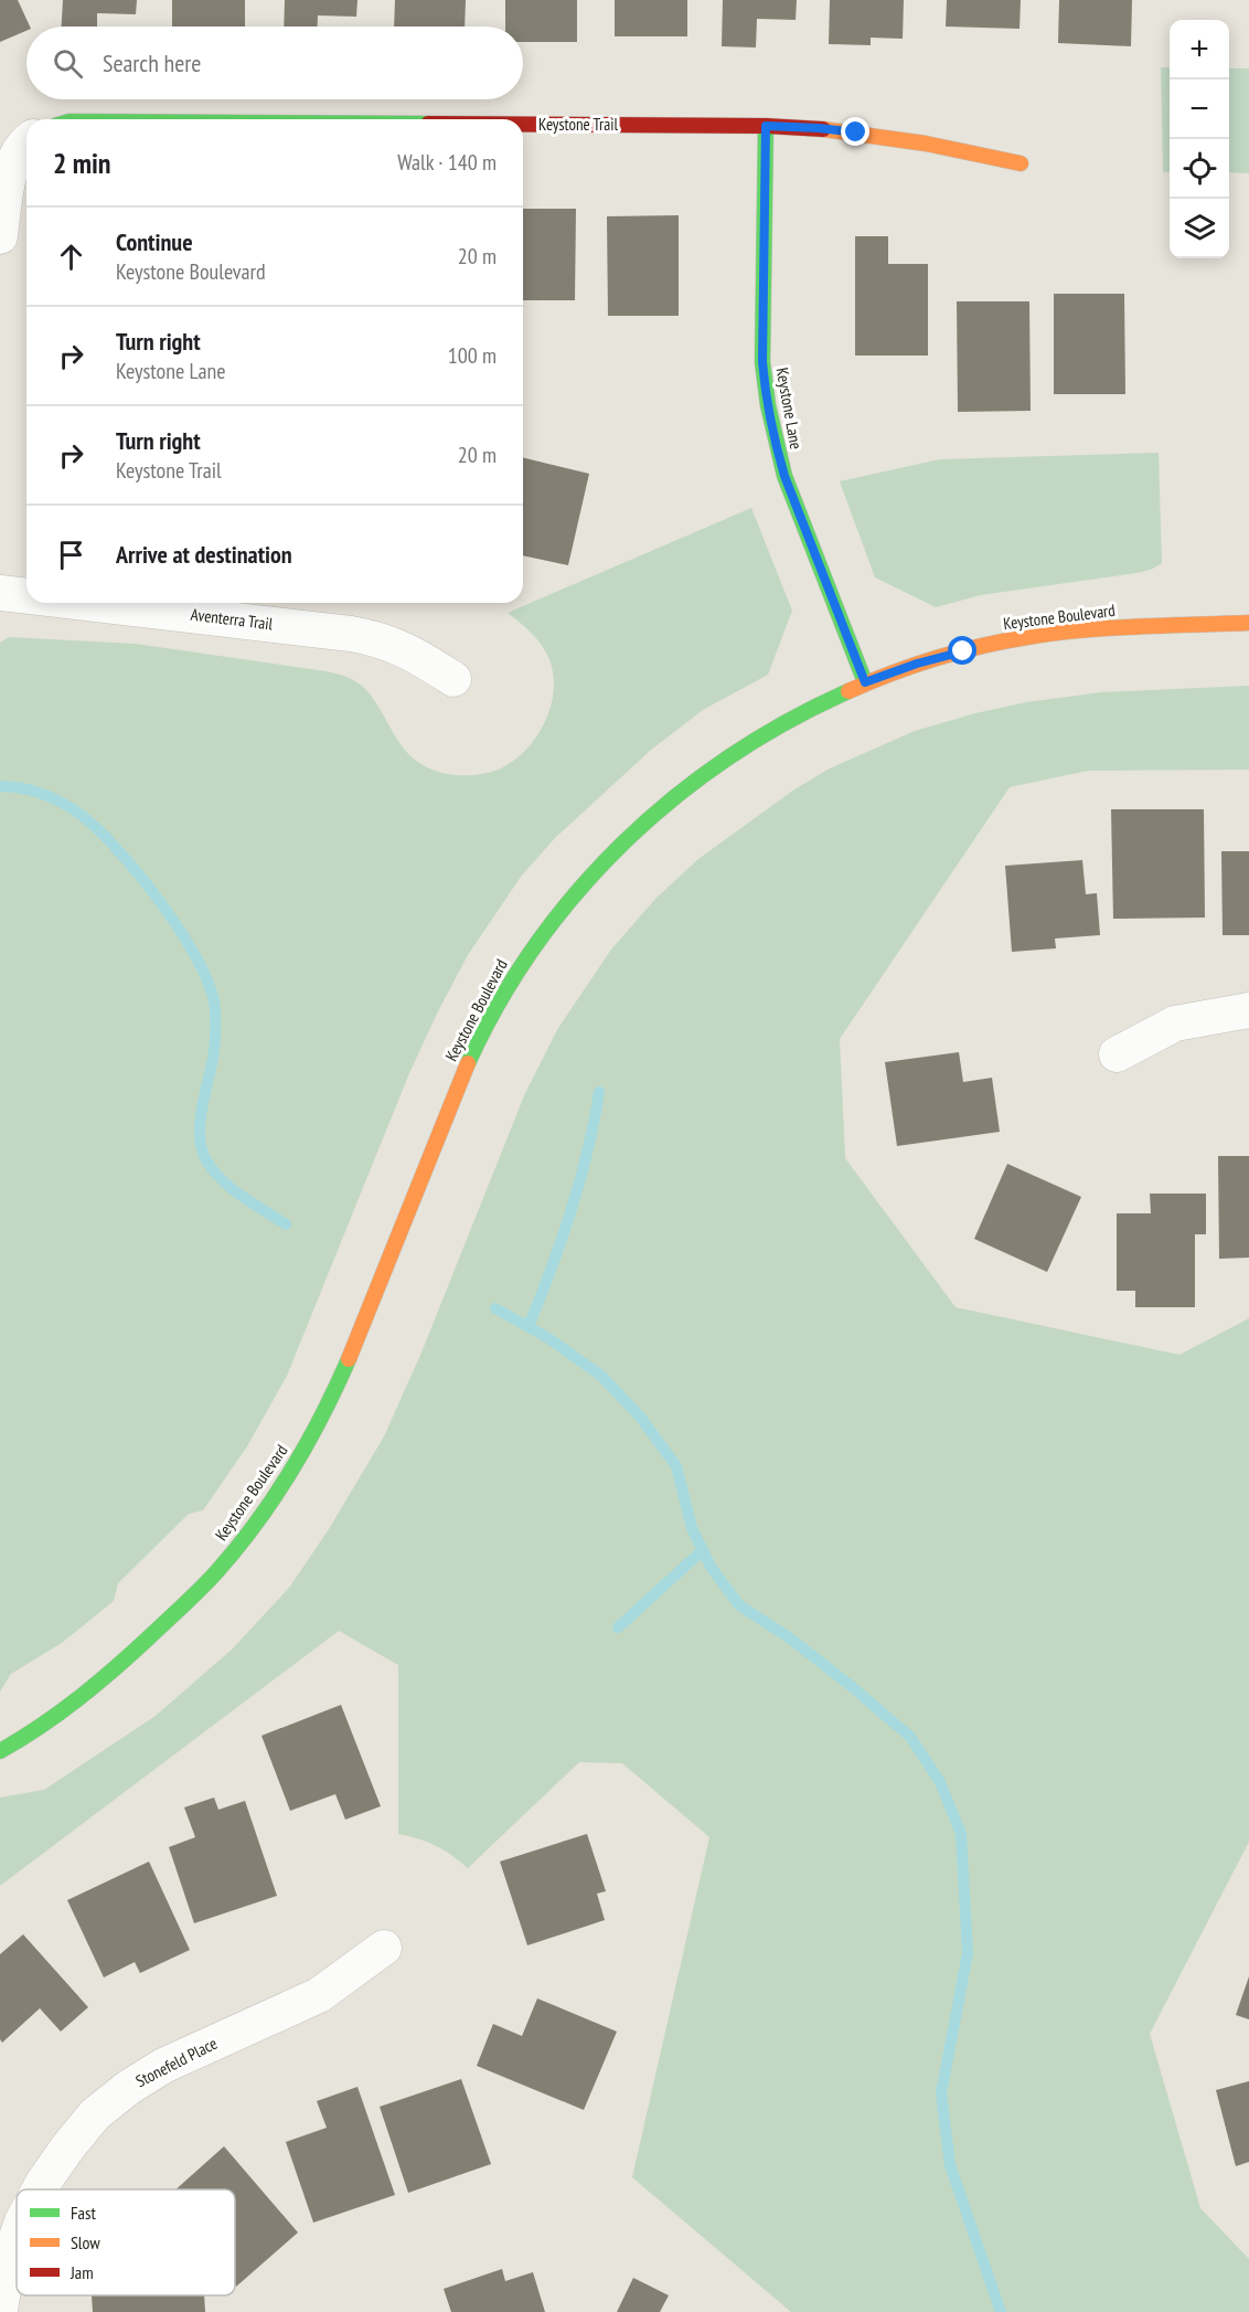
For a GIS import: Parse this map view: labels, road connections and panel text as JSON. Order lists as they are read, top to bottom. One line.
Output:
{"streets":{"street":["Keystone Trail","Keystone Lane","Keystone Boulevard","Aventerra Trail","Stonefeld Place"]},"crossings":[["Keystone Trail","Keystone Lane"],["Keystone Lane","Keystone Boulevard"]],"legend":["Fast","Slow","Jam"],"page":{"map_buttons":["+","−"],"search":"Search here","heading":["2 min","Walk · 140 m"],"list":[["Continue","Keystone Boulevard","20 m"],["Turn right","Keystone Lane","100 m"],["Turn right","Keystone Trail","20 m"],"Arrive at destination"]}}
